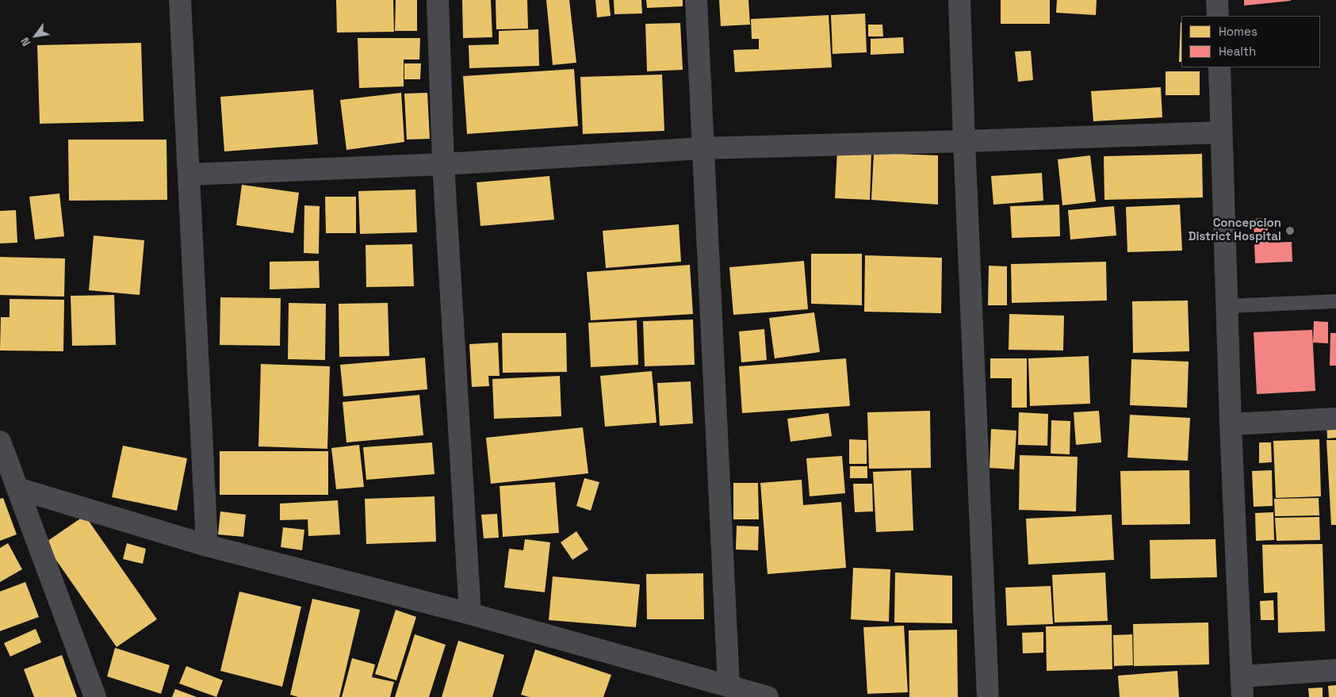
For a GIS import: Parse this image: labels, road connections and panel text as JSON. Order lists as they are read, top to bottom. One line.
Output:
{"places":["Concepcion District Hospital"],"legend":["Homes","Health"],"north":"bottom left"}
